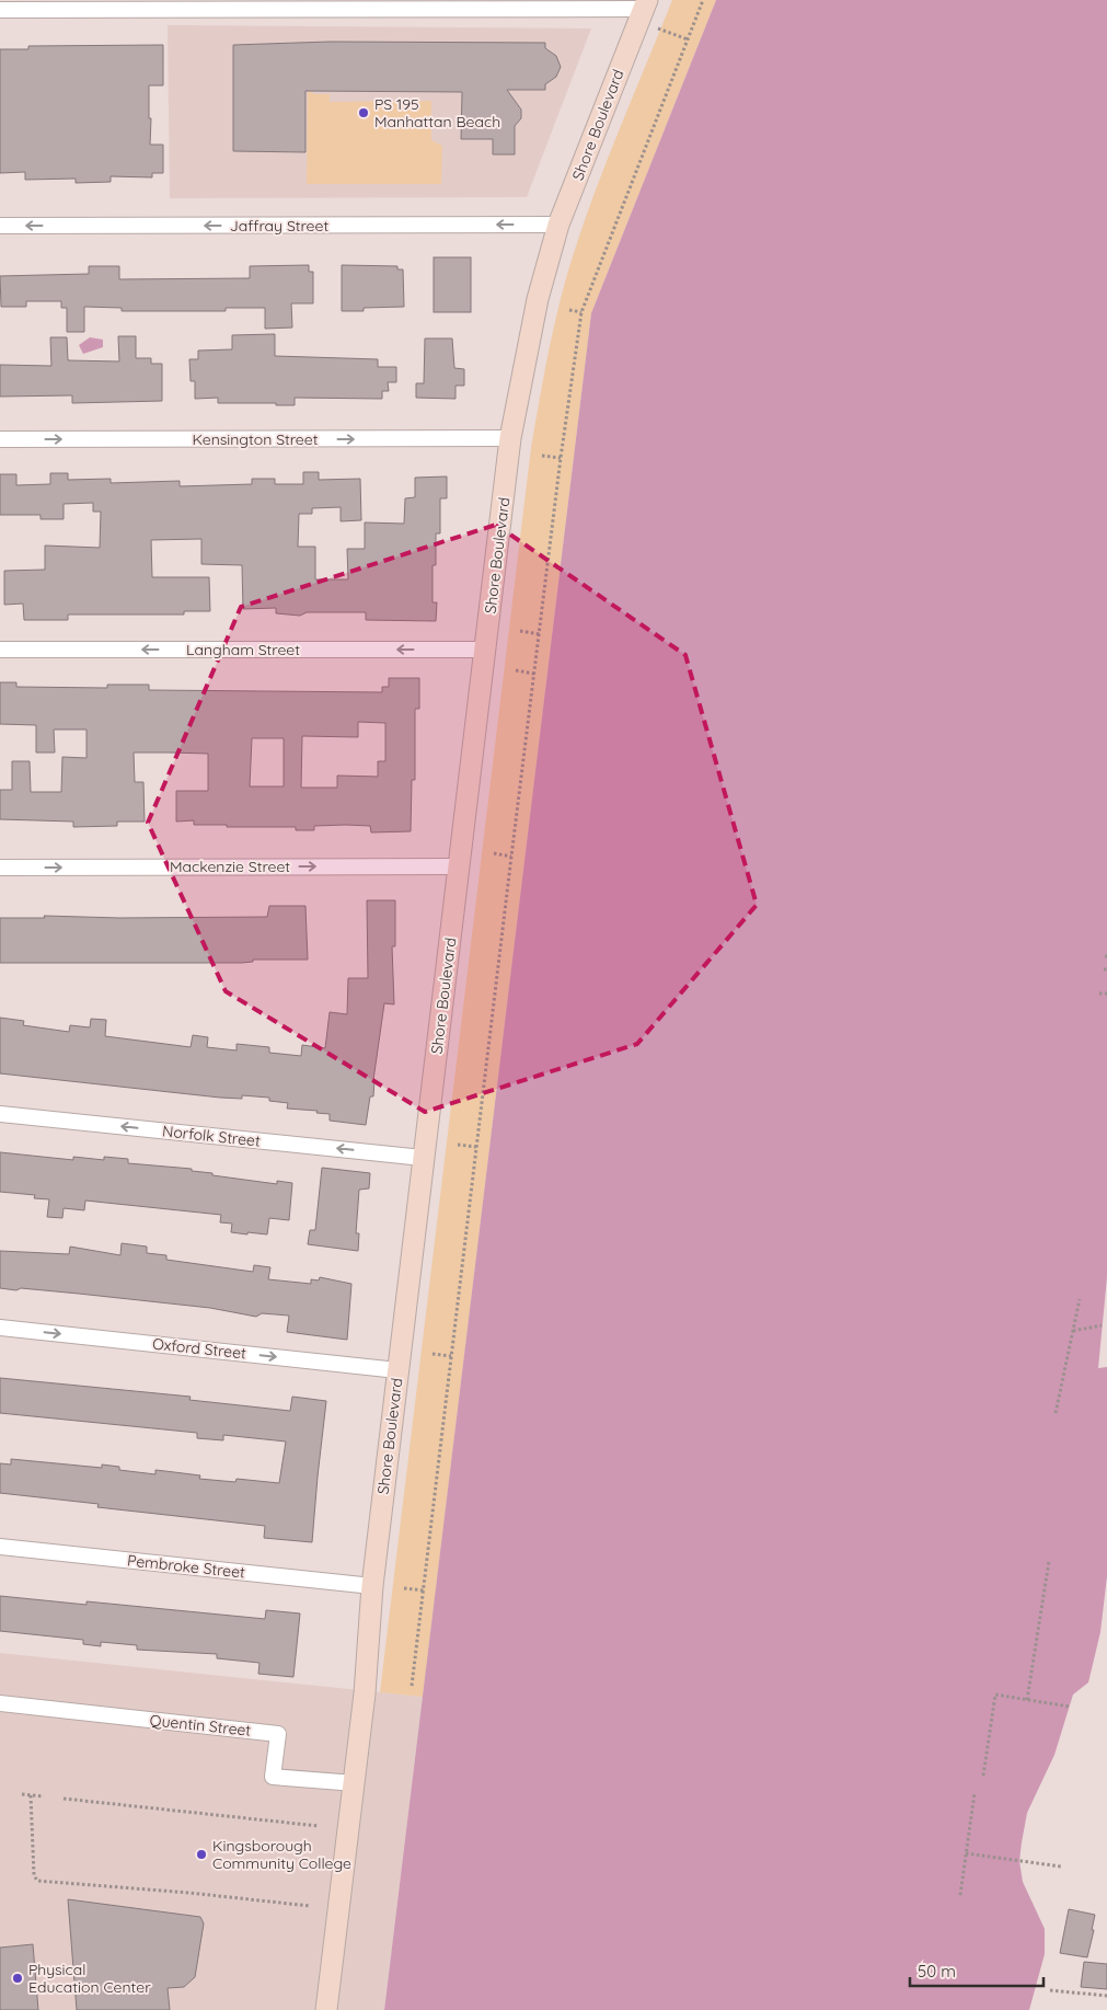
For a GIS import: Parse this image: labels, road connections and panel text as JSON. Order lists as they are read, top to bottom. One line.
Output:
{"streets":{"main road":["Shore Boulevard"],"street":["Jaffray Street","Kensington Street","Langham Street","Mackenzie Street","Norfolk Street","Oxford Street","Pembroke Street","Quentin Street"]},"crossings":[["Shore Boulevard","Jaffray Street"],["Shore Boulevard","Kensington Street"],["Shore Boulevard","Langham Street"],["Shore Boulevard","Mackenzie Street"],["Shore Boulevard","Norfolk Street"],["Shore Boulevard","Oxford Street"],["Shore Boulevard","Pembroke Street"],["Shore Boulevard","Quentin Street"]],"one_way":["Jaffray Street","Kensington Street","Langham Street","Mackenzie Street","Norfolk Street","Oxford Street"],"places":["PS 195 Manhattan Beach","Kingsborough Community College","Physical Education Center"],"scale_bar":"50 m"}
